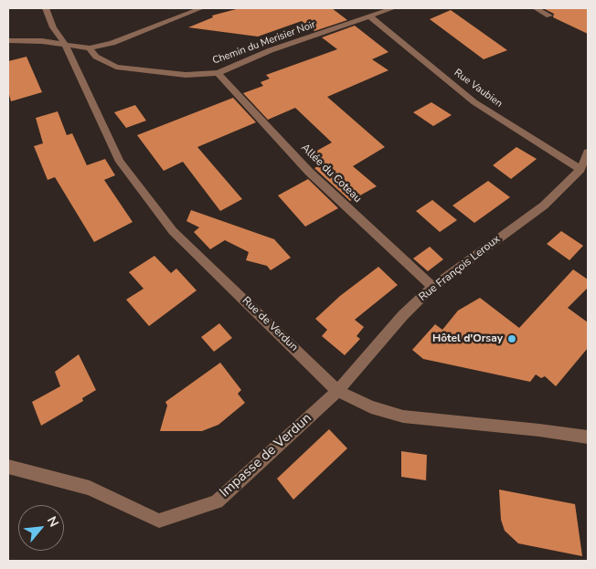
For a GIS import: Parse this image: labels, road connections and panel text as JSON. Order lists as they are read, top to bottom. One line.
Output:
{"streets":{"street":["Chemin du Merisier Noir","Rue Vaubien","Allée du Coteau","Rue François Leroux","Rue de Verdun","Impasse de Verdun"]},"crossings":[["Chemin du Merisier Noir","Rue Vaubien"],["Chemin du Merisier Noir","Allée du Coteau"],["Rue Vaubien","Rue François Leroux"],["Allée du Coteau","Rue François Leroux"],["Rue François Leroux","Rue de Verdun"],["Rue François Leroux","Impasse de Verdun"],["Rue de Verdun","Impasse de Verdun"]],"places":["Hôtel d'Orsay"],"north":"top right"}
